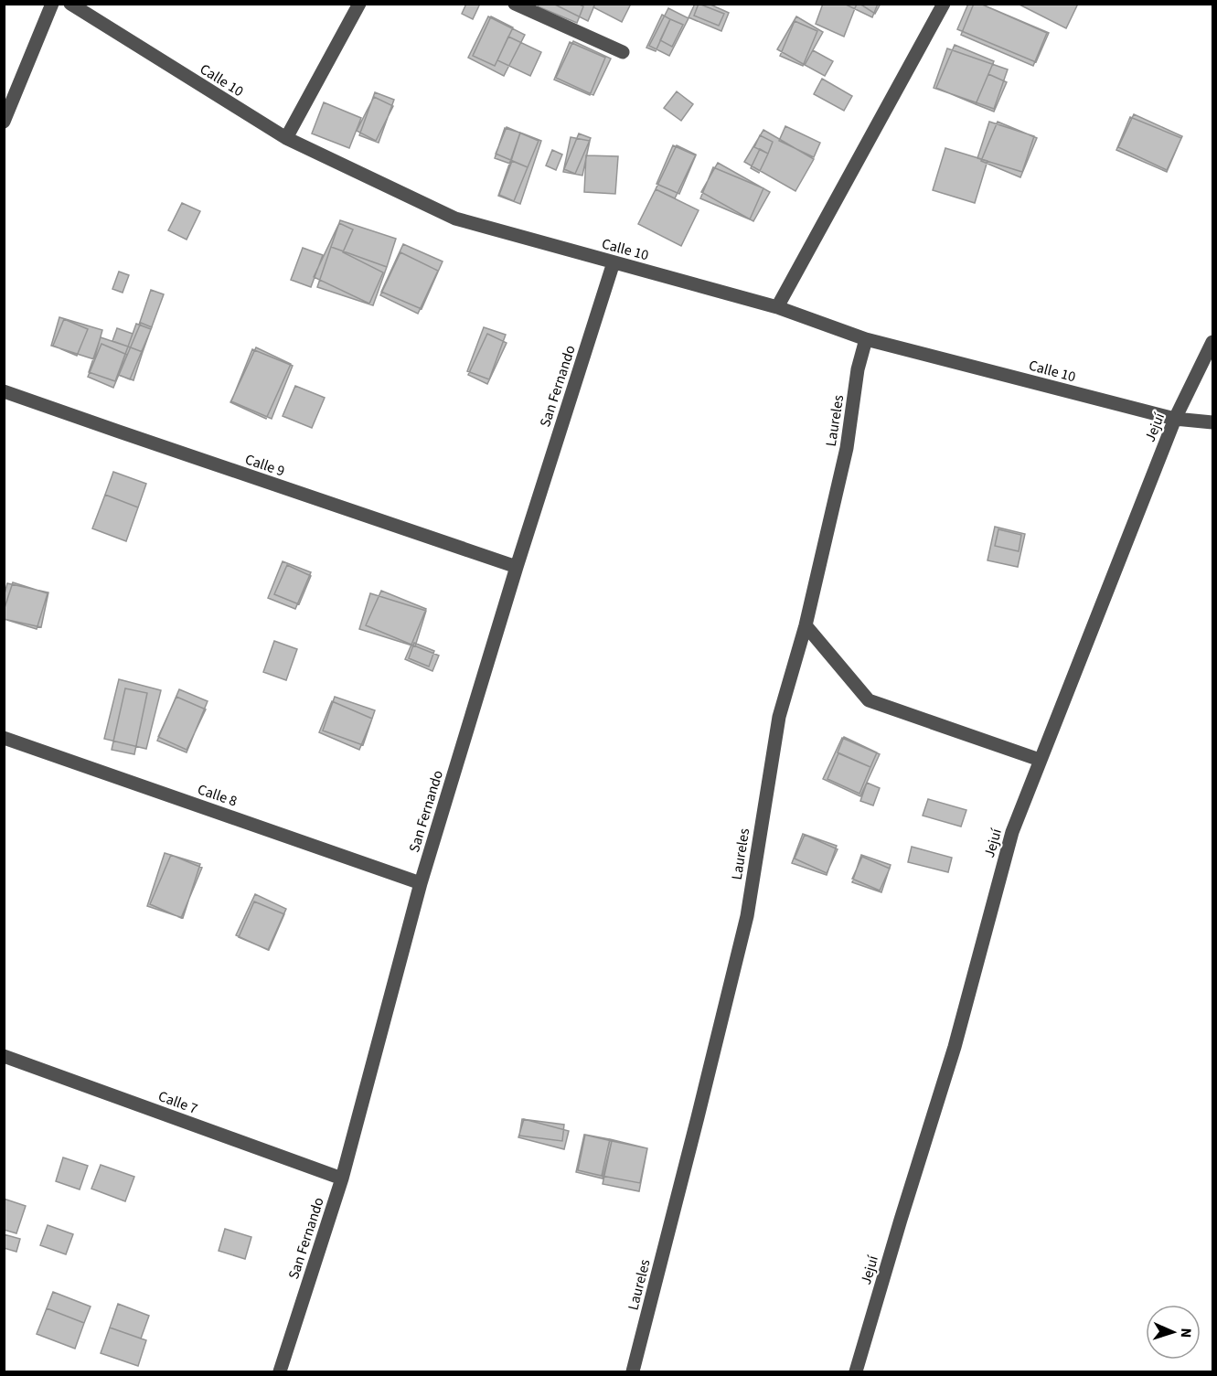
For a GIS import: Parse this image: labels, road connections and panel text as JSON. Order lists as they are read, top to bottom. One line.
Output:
{"streets":{"street":["Calle 10","San Fernando","Laureles","Jejuí","Calle 9","Calle 8","Calle 7"]},"crossings":[["Calle 10","San Fernando"],["Calle 10","Laureles"],["Calle 10","Jejuí"],["San Fernando","Calle 9"],["San Fernando","Calle 8"],["San Fernando","Calle 7"]],"north":"right"}
